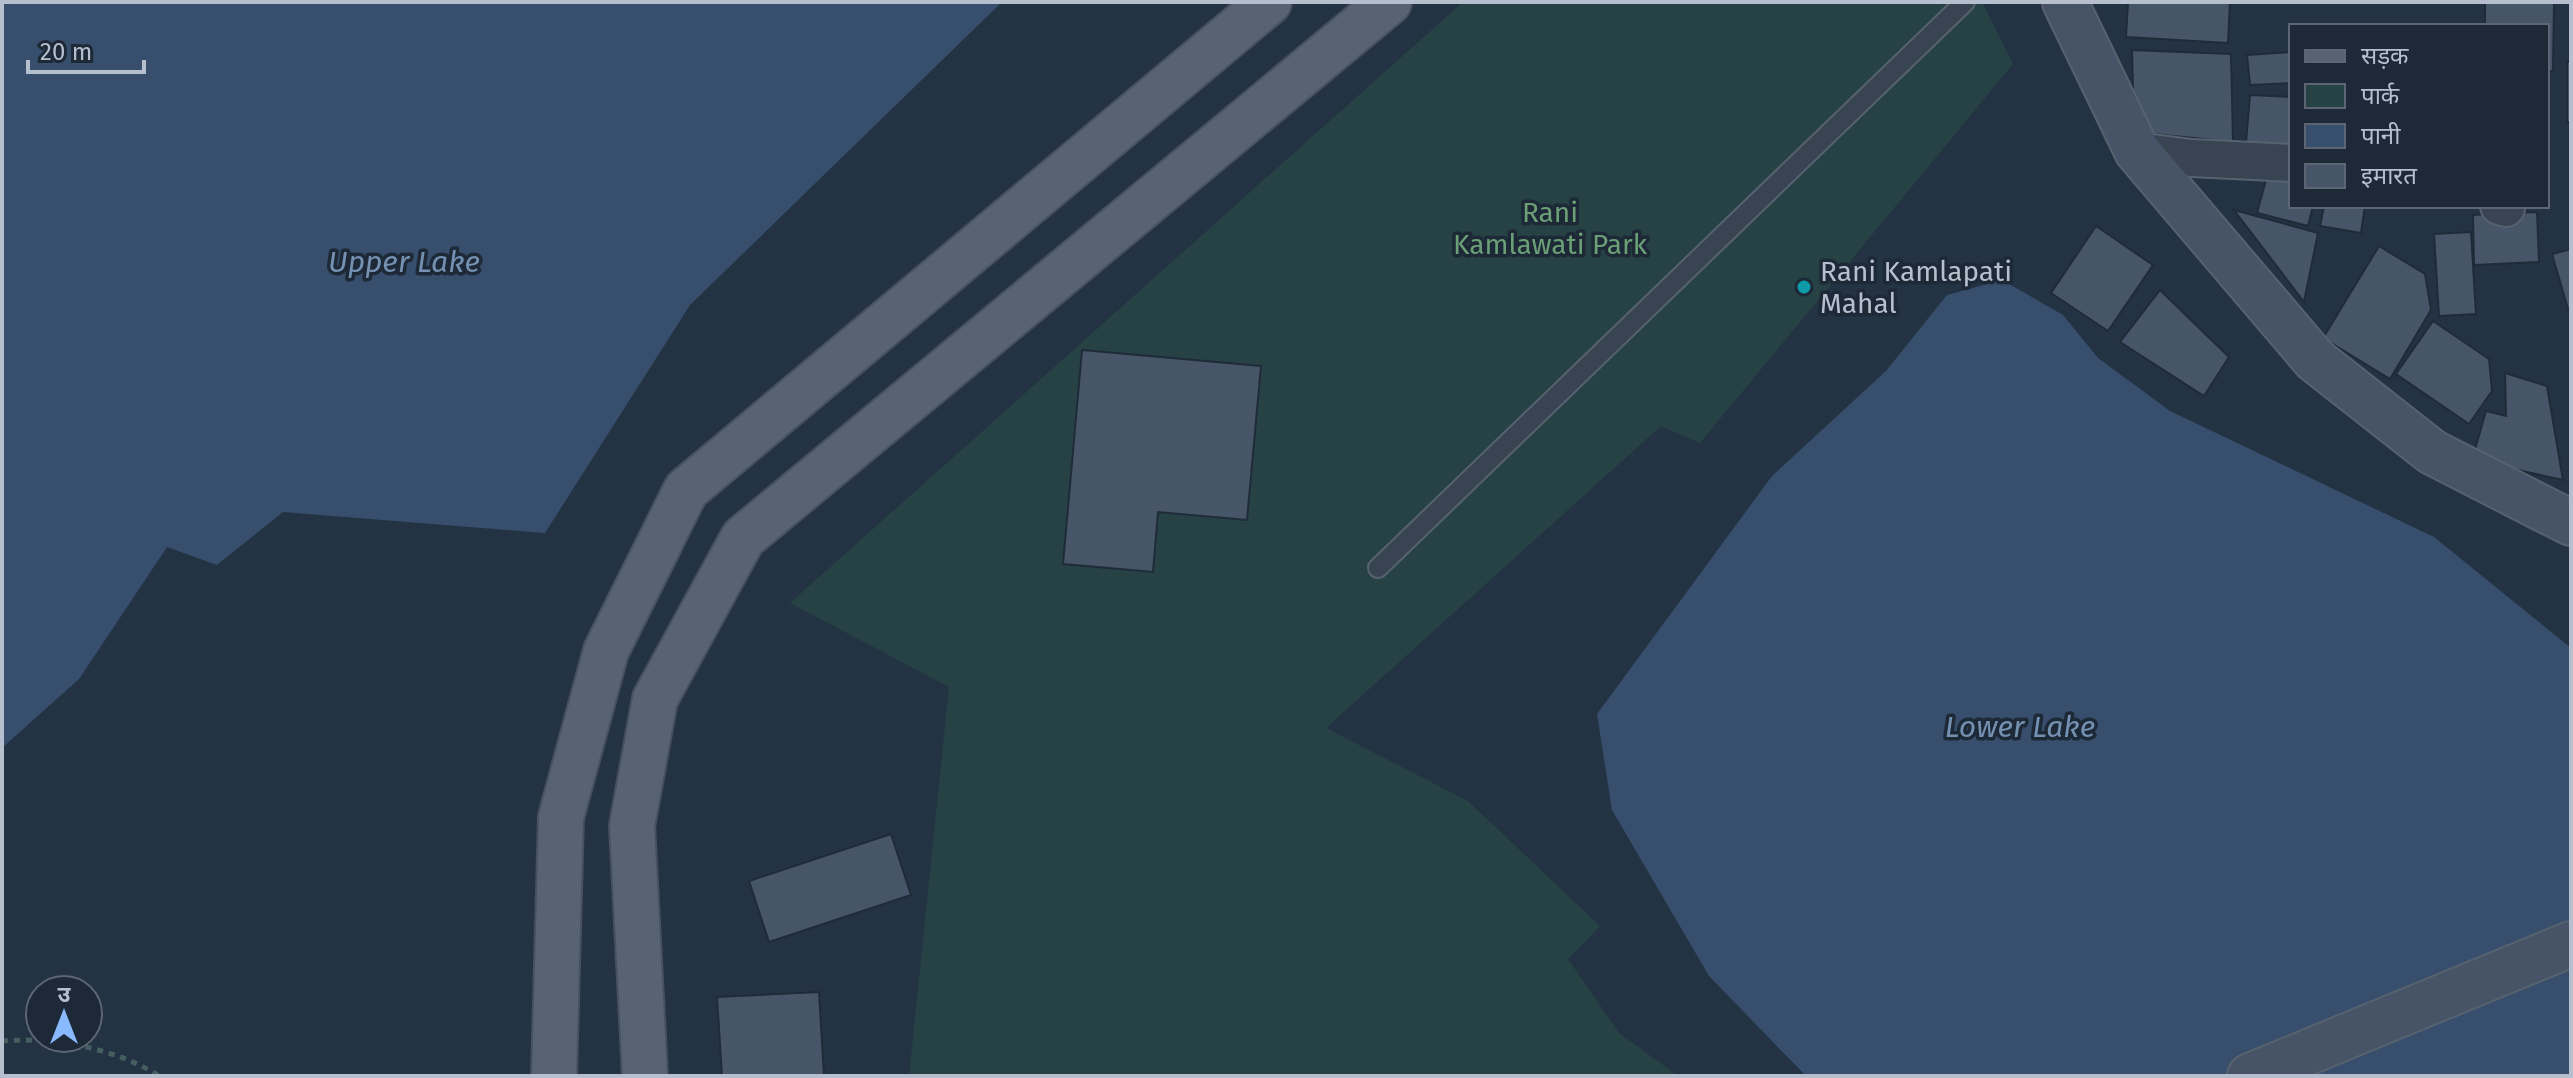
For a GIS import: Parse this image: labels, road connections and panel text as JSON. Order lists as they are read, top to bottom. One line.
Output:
{"water":["Upper Lake","Lower Lake"],"parks":["Rani Kamlawati Park"],"places":["Rani Kamlapati Mahal"],"legend":["सड़क","पार्क","पानी","इमारत"],"scale_bar":"20 m","north":"top"}
